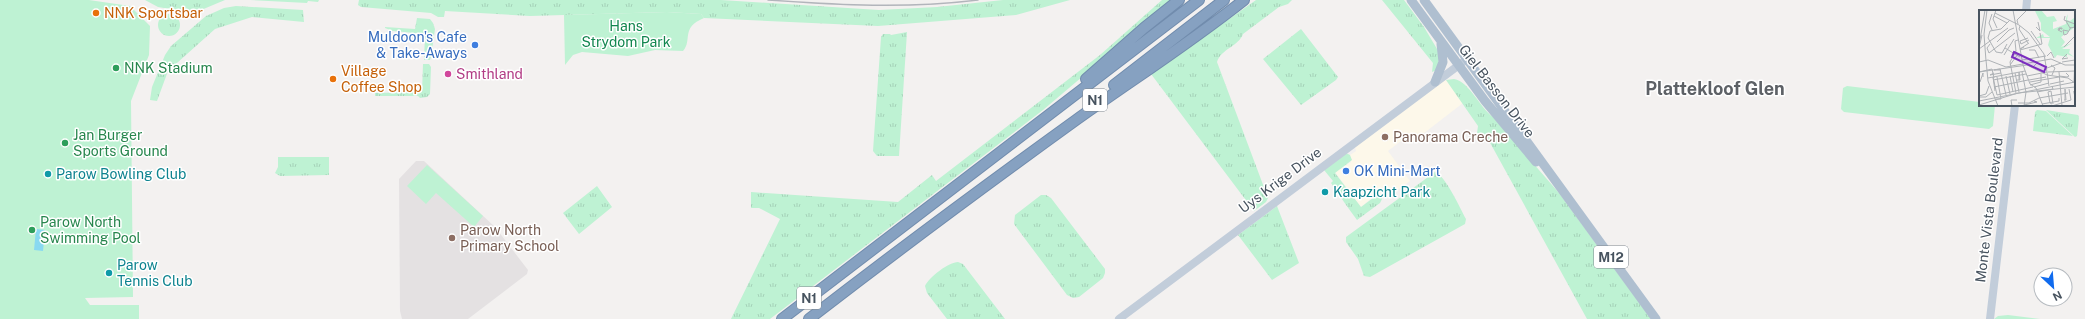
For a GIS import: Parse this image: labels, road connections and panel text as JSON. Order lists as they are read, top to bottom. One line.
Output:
{"streets":{"highway":["N1"],"main road":["Giel Basson Drive","M12"],"street":["Uys Krige Drive","Monte Vista Boulevard"]},"crossings":[["Giel Basson Drive","Uys Krige Drive"]],"districts":["Plattekloof Glen"],"parks":["Hans Strydom Park"],"places":["NNK Sportsbar","Muldoon's Cafe & Take-Aways","NNK Stadium","Smithland","Village Coffee Shop","Panorama Creche","Jan Burger Sports Ground","OK Mini-Mart","Parow Bowling Club","Kaapzicht Park","Parow North Swimming Pool","Parow North Primary School","Parow Tennis Club"],"north":"bottom right"}
